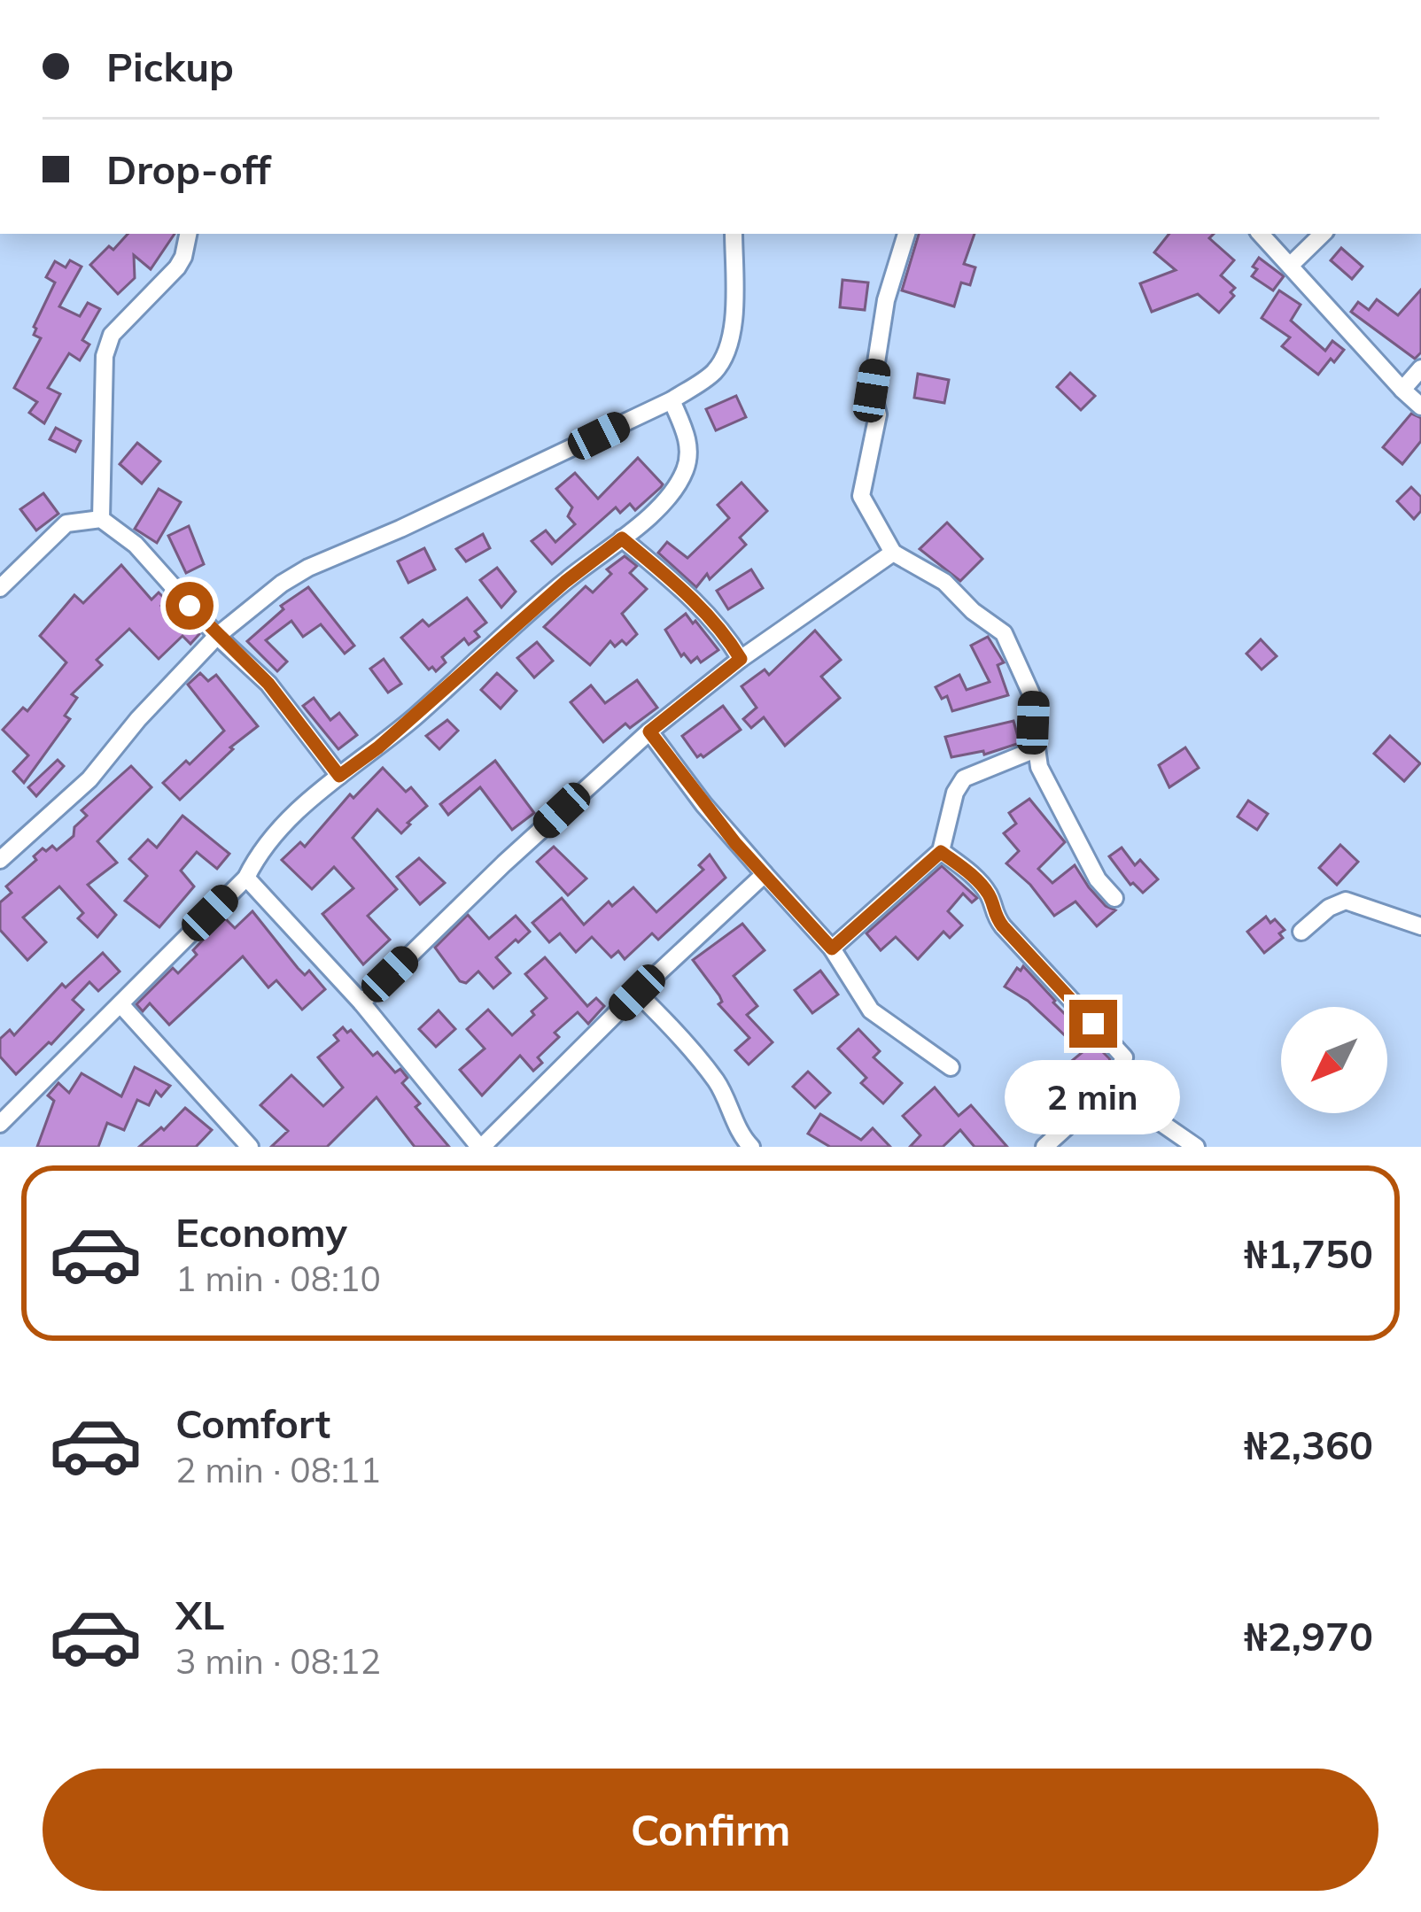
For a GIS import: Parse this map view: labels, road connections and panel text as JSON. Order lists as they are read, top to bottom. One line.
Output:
{"north":"bottom left","page":{"banner":["Pickup","Drop-off"],"bubble":"2 min","list":[{"name":"Economy","note":"1 min · 08:10","value":"₦1,750"},{"name":"Comfort","note":"2 min · 08:11","value":"₦2,360"},{"name":"XL","note":"3 min · 08:12","value":"₦2,970"}],"buttons":"Confirm"}}
